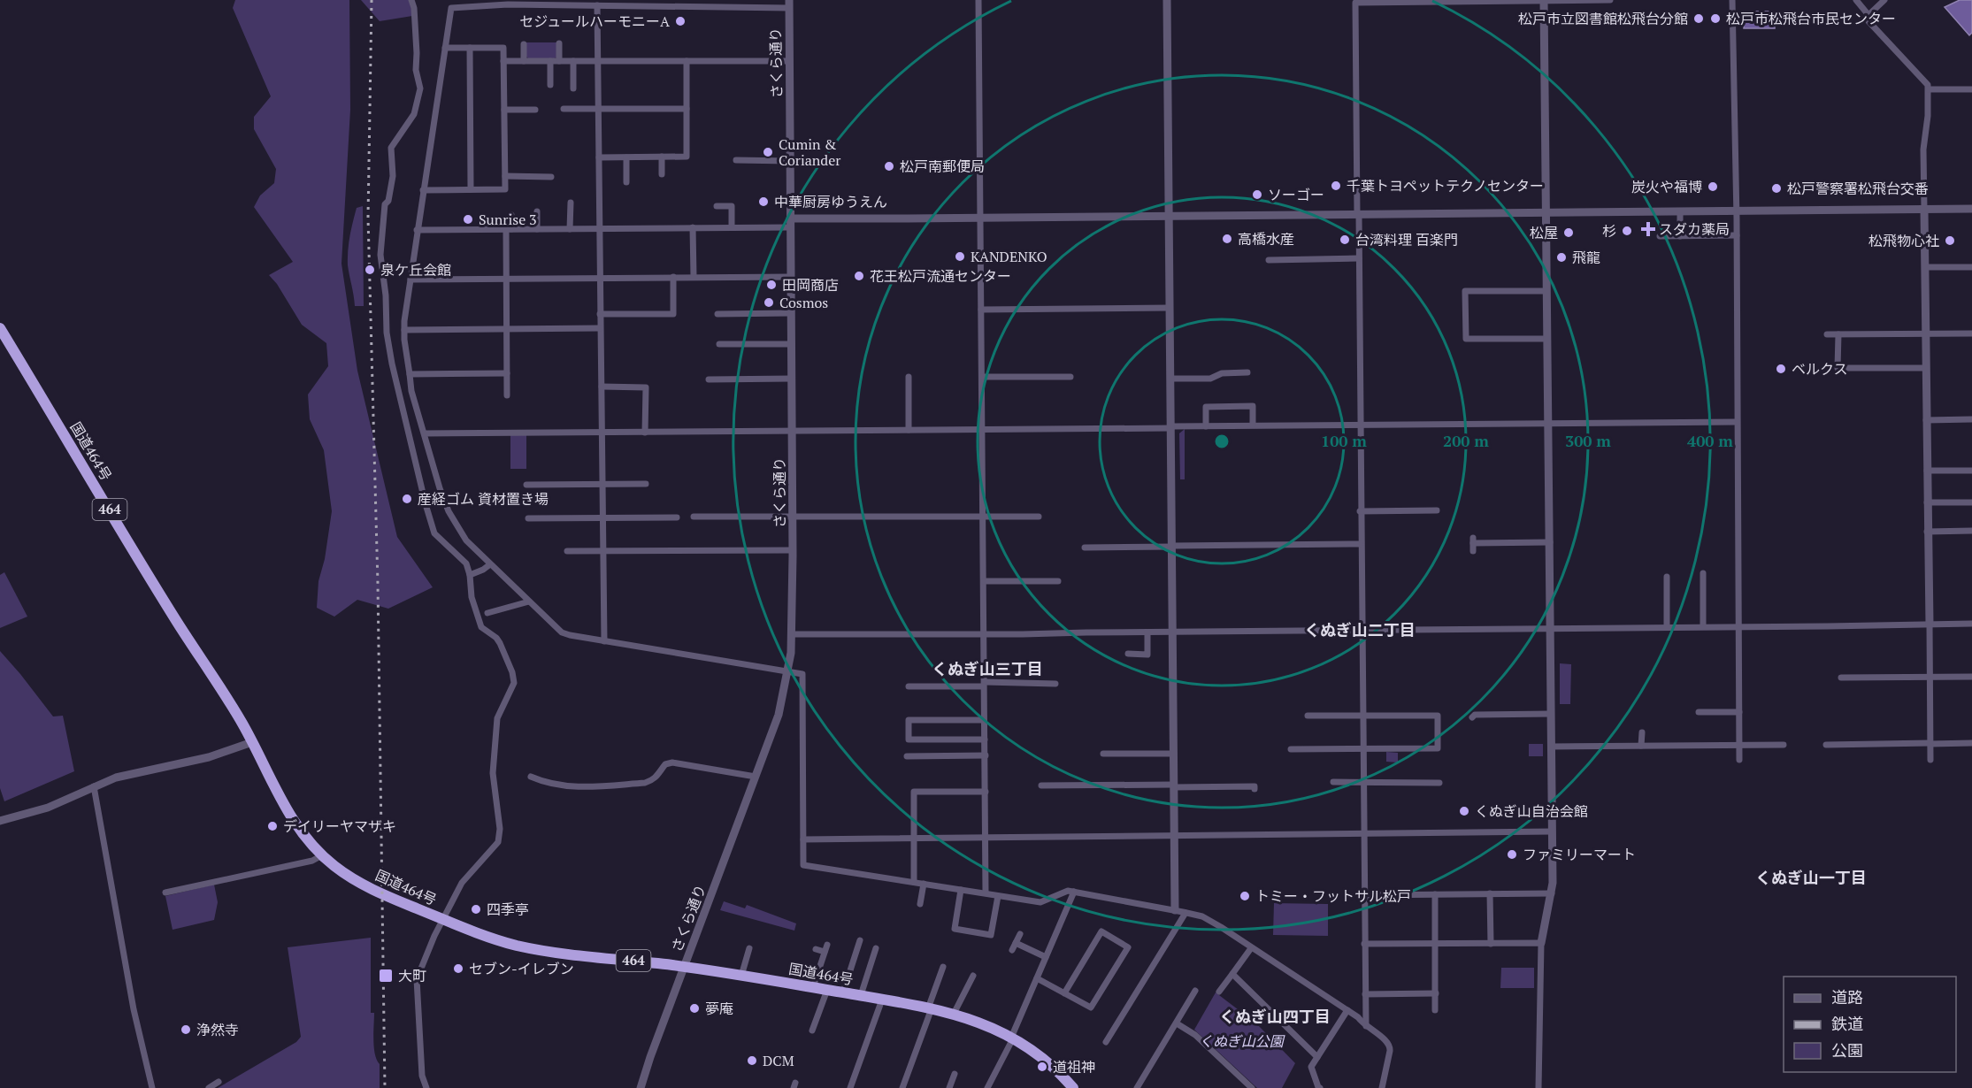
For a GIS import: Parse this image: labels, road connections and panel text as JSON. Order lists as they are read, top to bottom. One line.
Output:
{"streets":{"highway":["国道464号","464"],"street":["さくら通り"]},"crossings":[["さくら通り","国道464号"]],"districts":["くぬぎ山二丁目","くぬぎ山三丁目","くぬぎ山一丁目","くぬぎ山四丁目"],"parks":["くぬぎ山公園"],"places":{"other":["松戸市立図書館松飛台分館","松戸市松飛台市民センター","セジュールハーモニーA","Cumin & Coriander","松戸南郵便局","千葉トヨペットテクノセンター","炭火や福博","松戸警察署松飛台交番","ソーゴー","中華厨房ゆうえん","Sunrise 3","杉","松屋","高橋水産","台湾料理 百楽門","松飛物心社","KANDENKO","飛龍","泉ケ丘会館","花王松戸流通センター","田岡商店","Cosmos","ベルクス","産経ゴム 資材置き場","くぬぎ山自治会館","デイリーヤマザキ","ファミリーマート","トミー・フットサル松戸","四季亭","セブン-イレブン","夢庵","浄然寺","DCM","道祖神"],"health":["スダカ薬局"],"transit":["大町"]},"legend":["道路","鉄道","公園"],"rings":["100 m","200 m","300 m","400 m"]}
